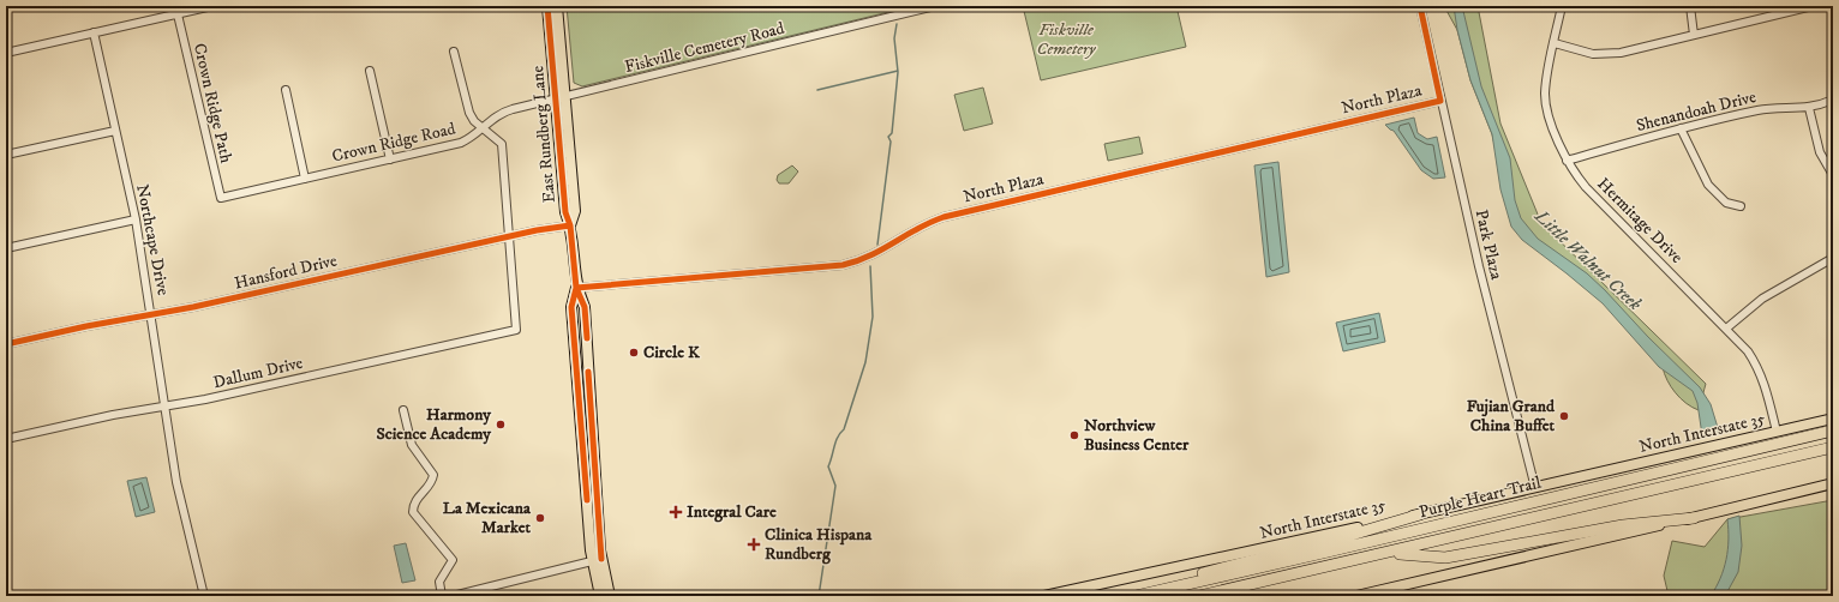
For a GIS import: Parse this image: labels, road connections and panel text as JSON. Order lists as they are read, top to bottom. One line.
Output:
{"streets":{"highway":["Purple Heart Trail"],"main road":["East Rundberg Lane","North Interstate 35"],"street":["Fiskville Cemetery Road","North Plaza","Crown Ridge Path","Shenandoah Drive","Crown Ridge Road","Hermitage Drive","Northcape Drive","Park Plaza","Hansford Drive","Dallum Drive"]},"crossings":[["Fiskville Cemetery Road","East Rundberg Lane"],["Fiskville Cemetery Road","Crown Ridge Road"],["North Plaza","East Rundberg Lane"],["North Plaza","Park Plaza"],["Crown Ridge Path","Crown Ridge Road"],["Shenandoah Drive","Hermitage Drive"],["East Rundberg Lane","Crown Ridge Road"],["East Rundberg Lane","Hansford Drive"],["Hermitage Drive","North Interstate 35"],["Northcape Drive","Hansford Drive"],["Northcape Drive","Dallum Drive"],["Park Plaza","North Interstate 35"],["Hansford Drive","Dallum Drive"]],"water":["Little Walnut Creek"],"parks":["Fiskville Cemetery"],"places":{"other":["Circle K","Fujian Grand China Buffet","Harmony Science Academy","Northview Business Center","La Mexicana Market"],"health":["Integral Care","Clinica Hispana Rundberg"]}}
